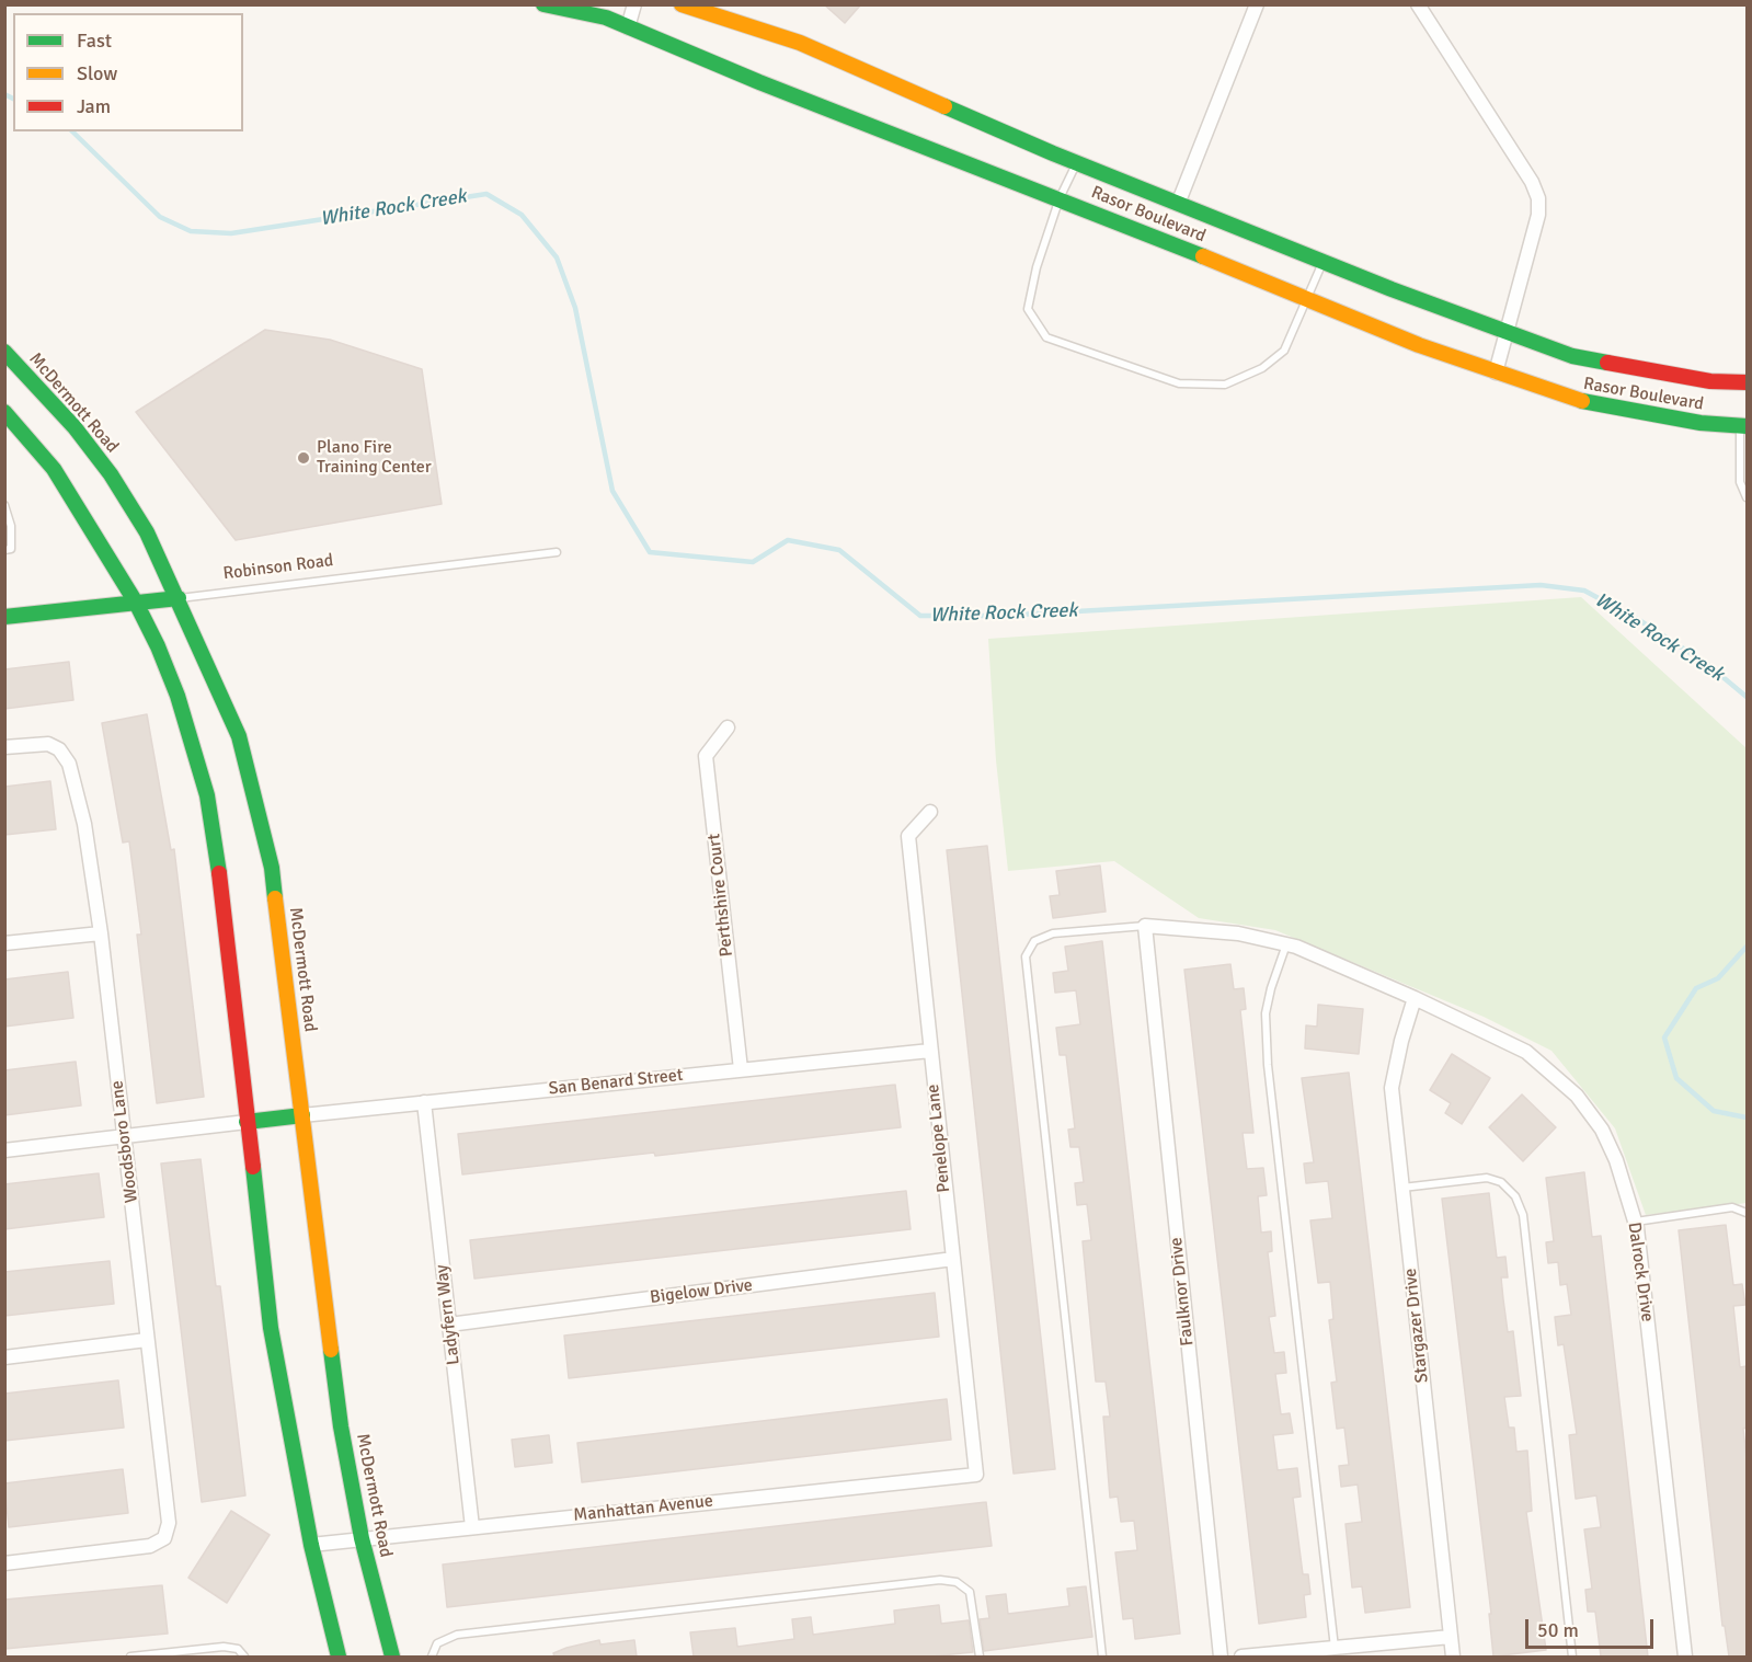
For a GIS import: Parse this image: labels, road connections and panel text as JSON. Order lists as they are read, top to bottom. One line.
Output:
{"streets":{"main road":["Rasor Boulevard","McDermott Road","Robinson Road"],"street":["Perthshire Court","San Benard Street","Penelope Lane","Woodsboro Lane","Dalrock Drive","Bigelow Drive","Faulknor Drive","Ladyfern Way","Stargazer Drive","Manhattan Avenue"]},"crossings":[["McDermott Road","Robinson Road"],["McDermott Road","San Benard Street"],["McDermott Road","Manhattan Avenue"],["Perthshire Court","San Benard Street"],["San Benard Street","Penelope Lane"],["San Benard Street","Ladyfern Way"],["Penelope Lane","Bigelow Drive"],["Penelope Lane","Manhattan Avenue"],["Dalrock Drive","Faulknor Drive"],["Dalrock Drive","Stargazer Drive"],["Bigelow Drive","Ladyfern Way"],["Ladyfern Way","Manhattan Avenue"]],"water":["White Rock Creek"],"places":["Plano Fire Training Center"],"legend":["Fast","Slow","Jam"],"scale_bar":"50 m"}
